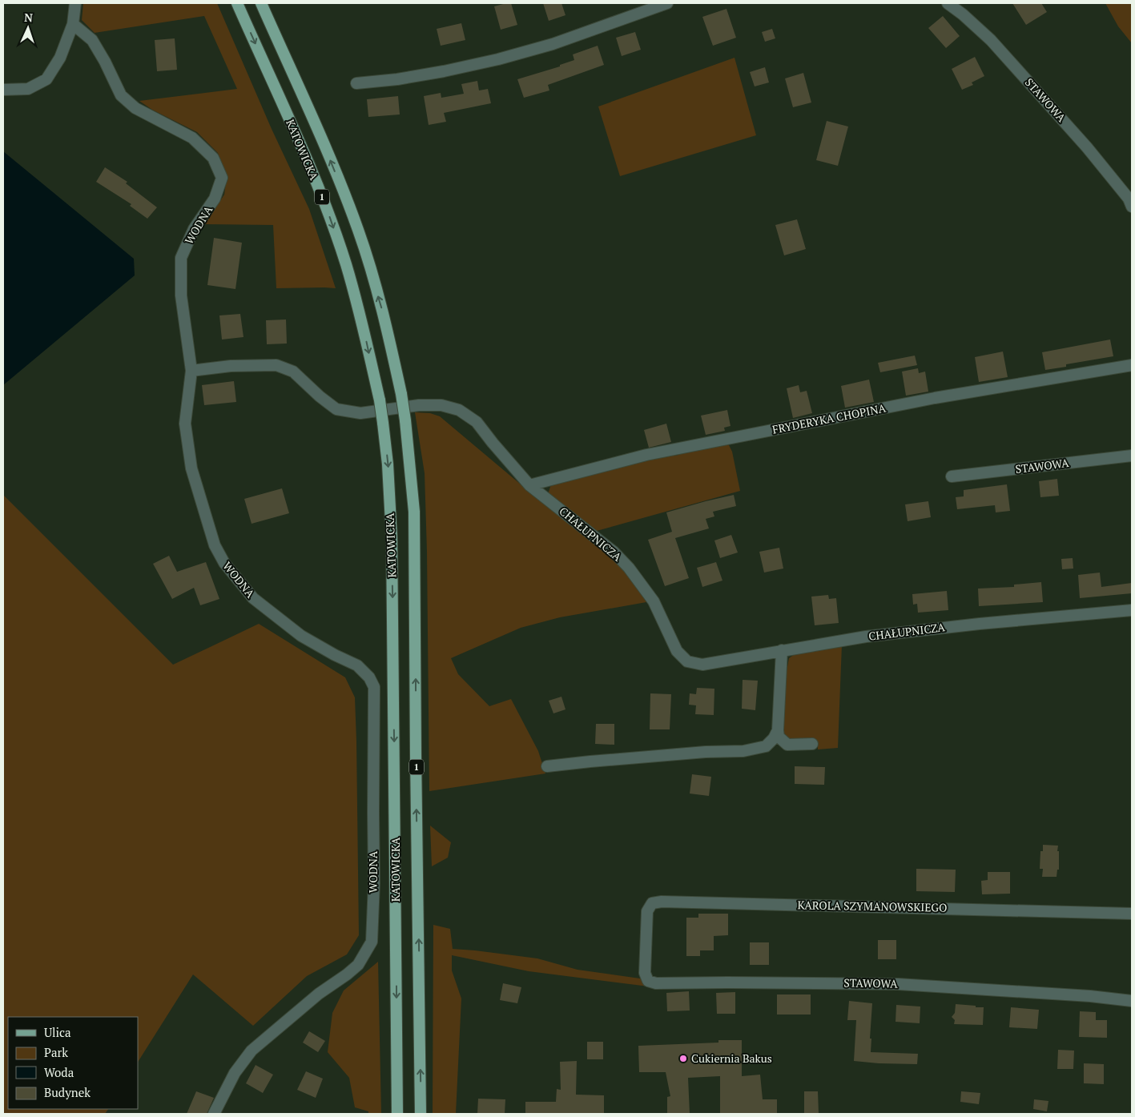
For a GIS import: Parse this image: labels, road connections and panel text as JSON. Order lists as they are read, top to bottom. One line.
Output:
{"streets":{"main road":["KATOWICKA","1"],"street":["STAWOWA","WODNA","FRYDERYKA CHOPINA","CHAŁUPNICZA","KAROLA SZYMANOWSKIEGO"]},"crossings":[["STAWOWA","KAROLA SZYMANOWSKIEGO"],["WODNA","CHAŁUPNICZA"],["FRYDERYKA CHOPINA","CHAŁUPNICZA"]],"places":["Cukiernia Bakus"],"legend":["Ulica","Park","Woda","Budynek"],"north":"top"}
